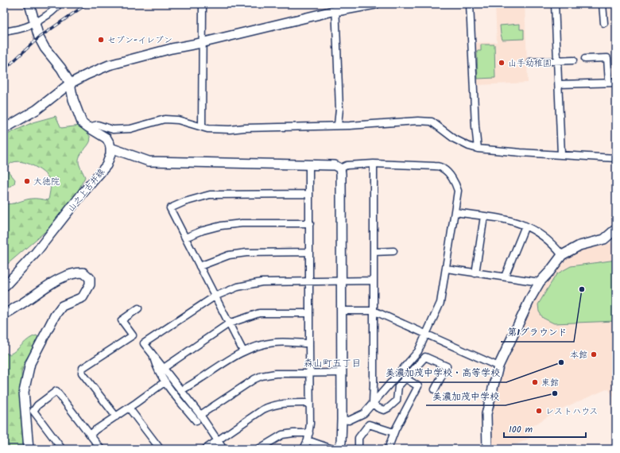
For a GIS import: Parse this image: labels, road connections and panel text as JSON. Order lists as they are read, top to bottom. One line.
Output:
{"streets":{"street":["山之上古井線"]},"districts":["森山町五丁目"],"places":["セブン-イレブン","山手幼稚園","大徳院","第1グラウンド","本館","美濃加茂中学校・高等学校","東館","美濃加茂中学校","レストハウス"],"scale_bar":"100 m"}
